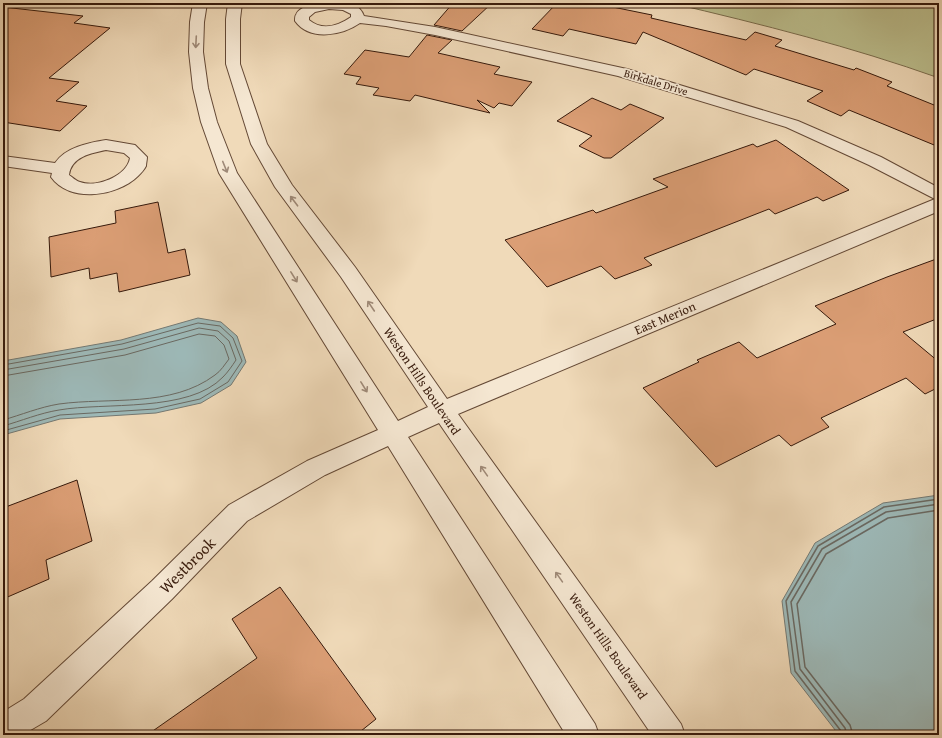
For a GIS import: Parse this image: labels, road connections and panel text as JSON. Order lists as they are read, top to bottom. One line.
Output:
{"streets":{"street":["Birkdale Drive","East Merion","Weston Hills Boulevard","Westbrook"]},"crossings":[["East Merion","Weston Hills Boulevard"],["East Merion","Westbrook"]]}
